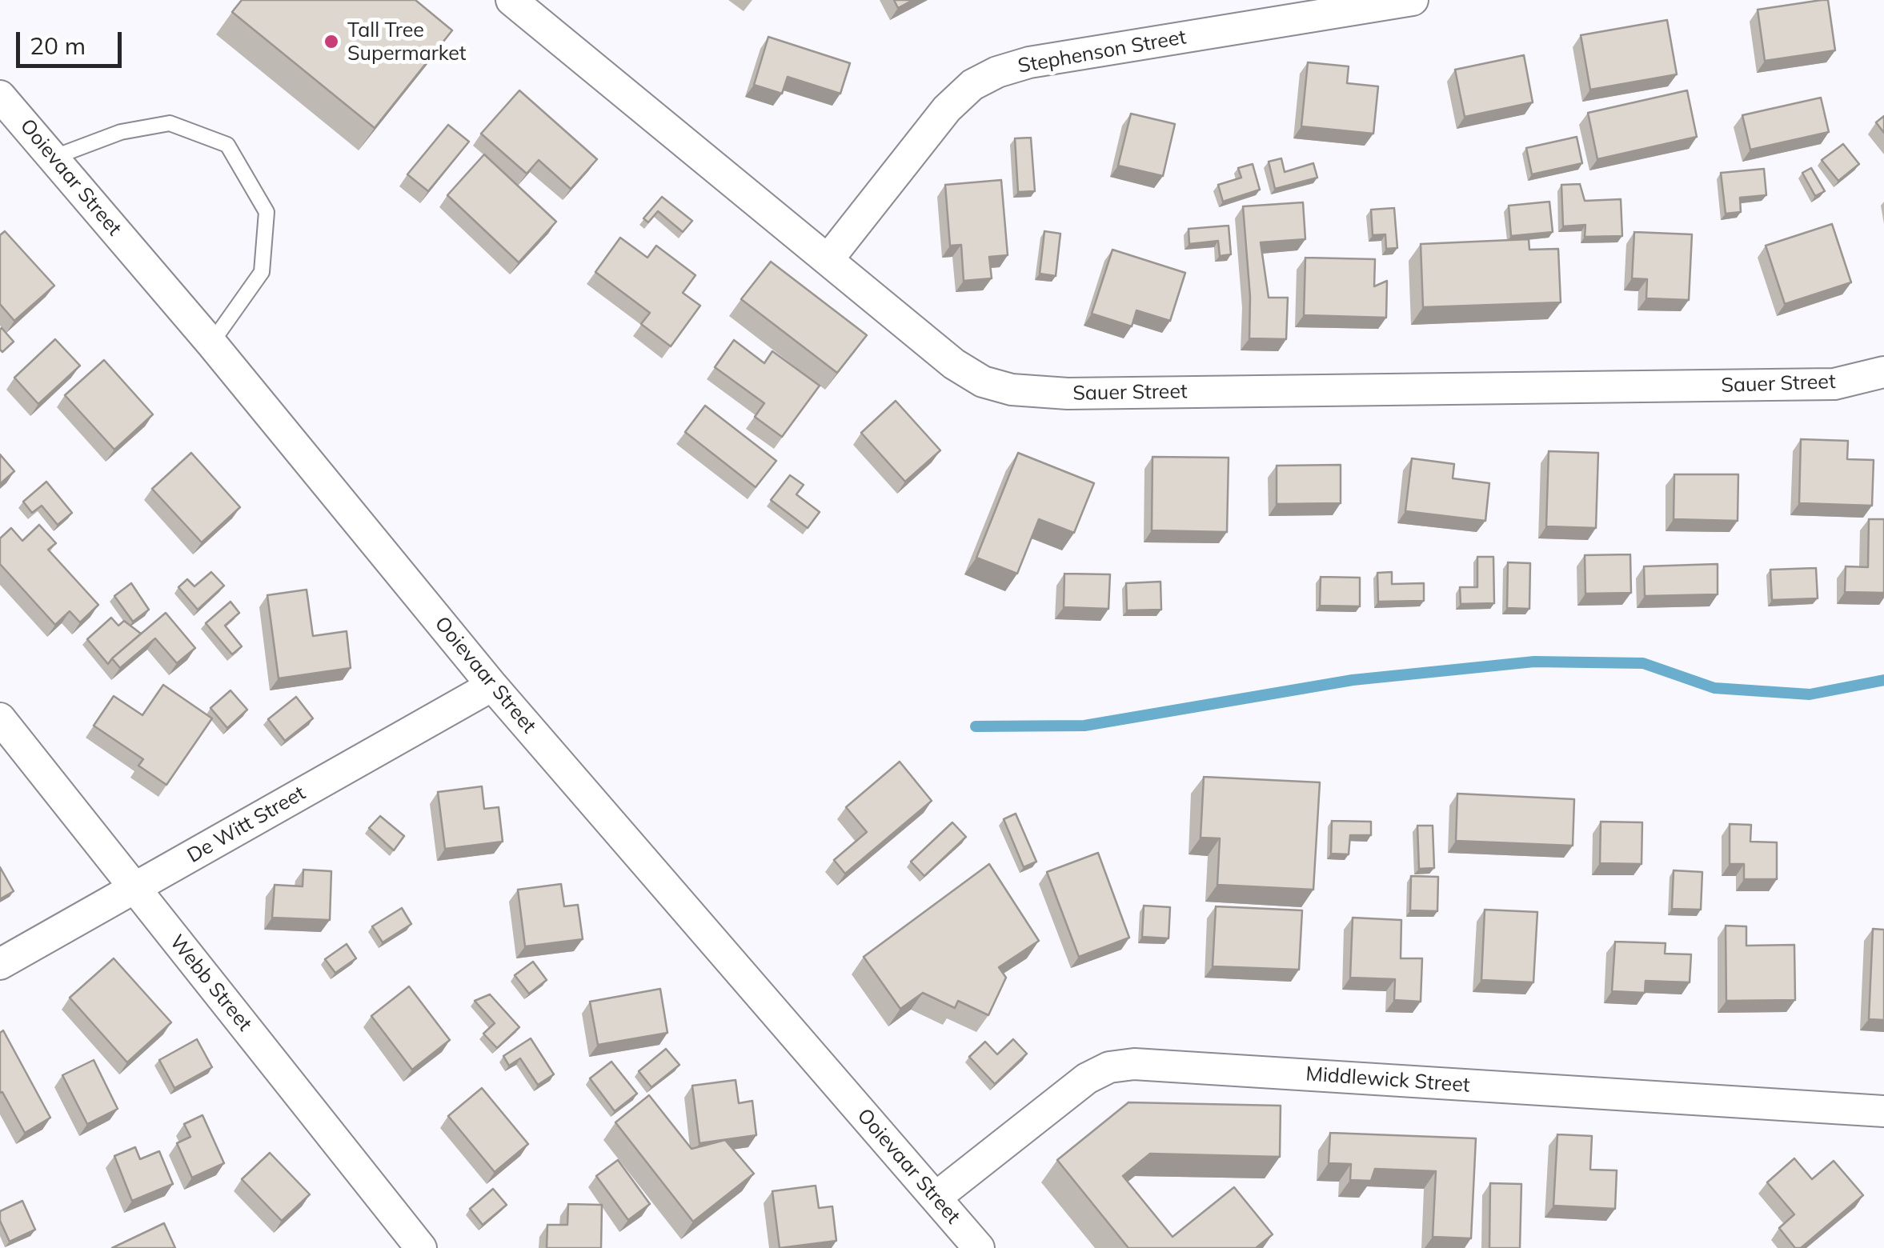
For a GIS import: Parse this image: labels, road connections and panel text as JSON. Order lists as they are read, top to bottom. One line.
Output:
{"streets":{"street":["Stephenson Street","Ooievaar Street","Sauer Street","De Witt Street","Webb Street","Middlewick Street"]},"crossings":[["Stephenson Street","Sauer Street"],["Ooievaar Street","De Witt Street"],["Ooievaar Street","Middlewick Street"],["De Witt Street","Webb Street"]],"places":["Tall Tree Supermarket"],"scale_bar":"20 m"}
